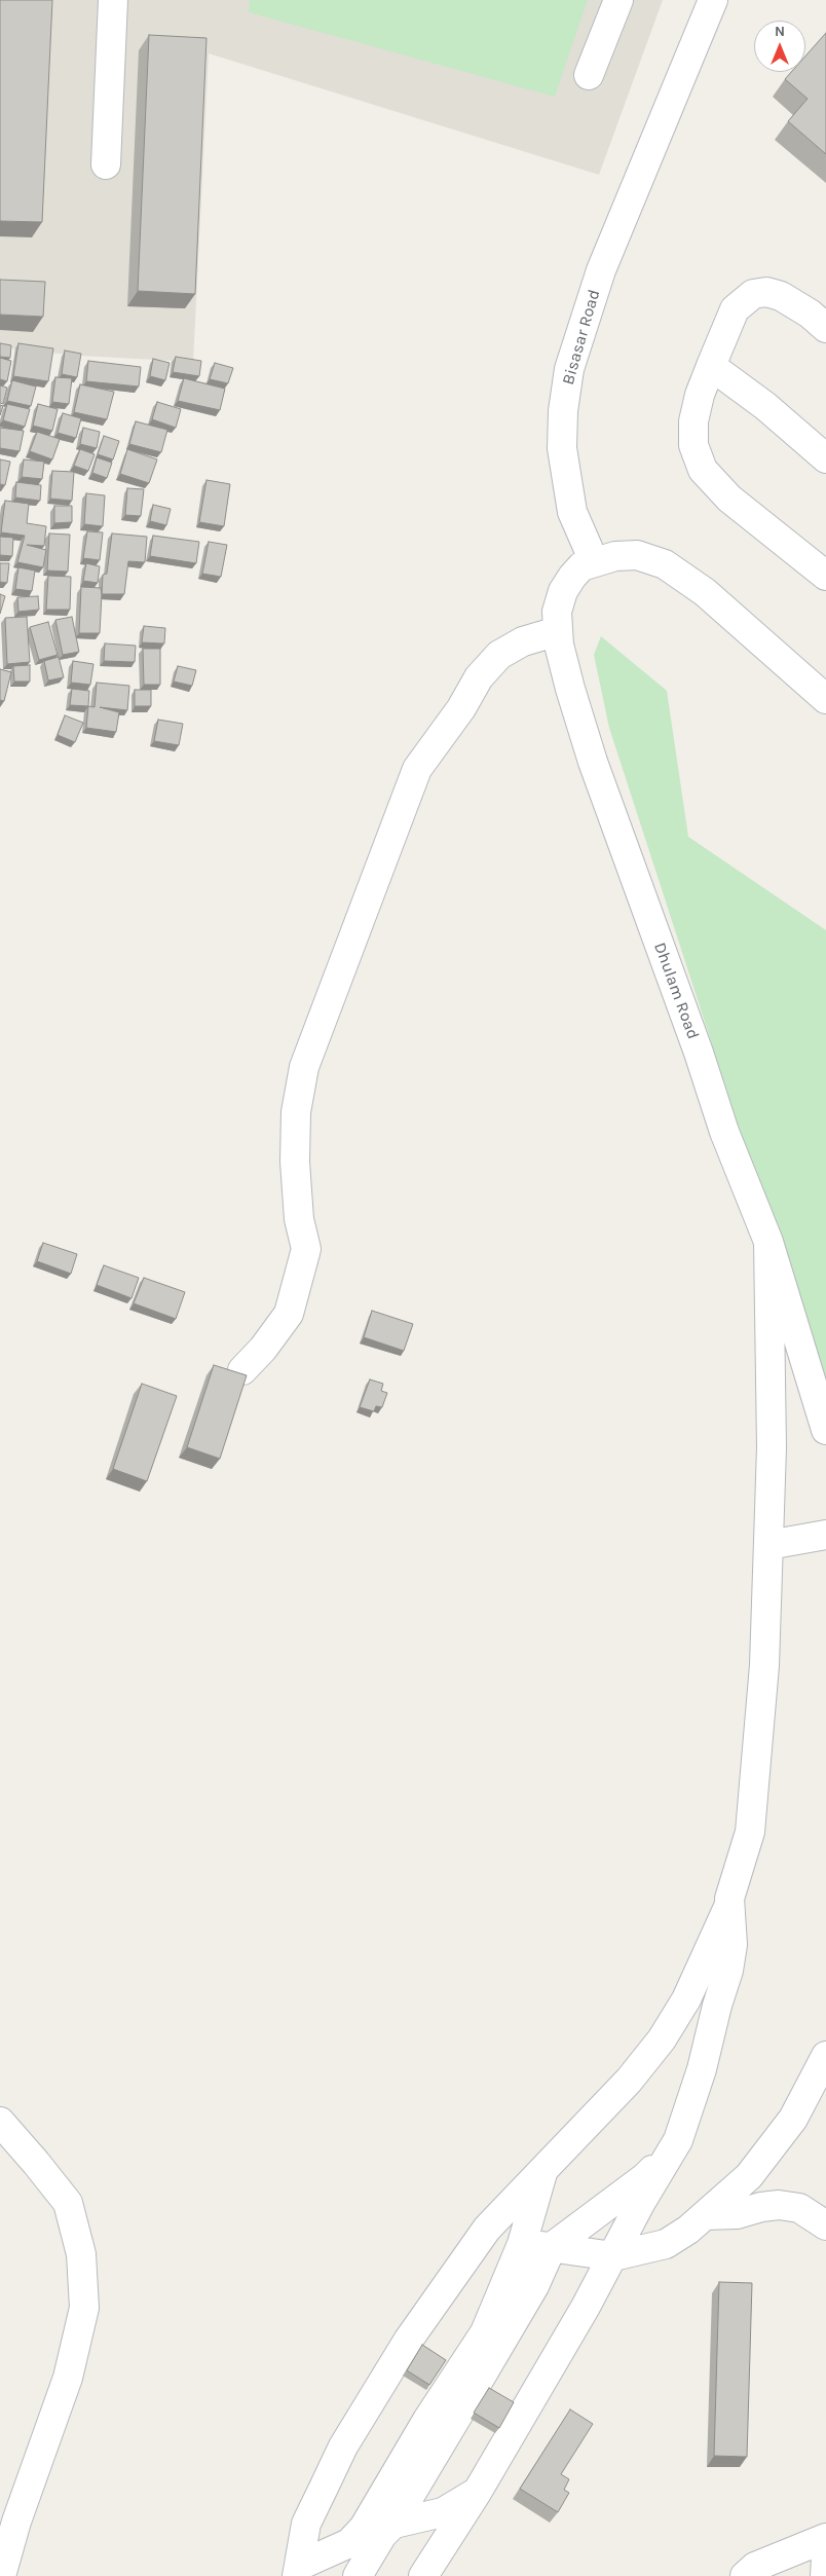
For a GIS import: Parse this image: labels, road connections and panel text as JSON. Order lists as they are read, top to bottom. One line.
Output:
{"streets":{"street":["Bisasar Road","Dhulam Road"]},"crossings":[["Bisasar Road","Dhulam Road"]],"north":"top"}
